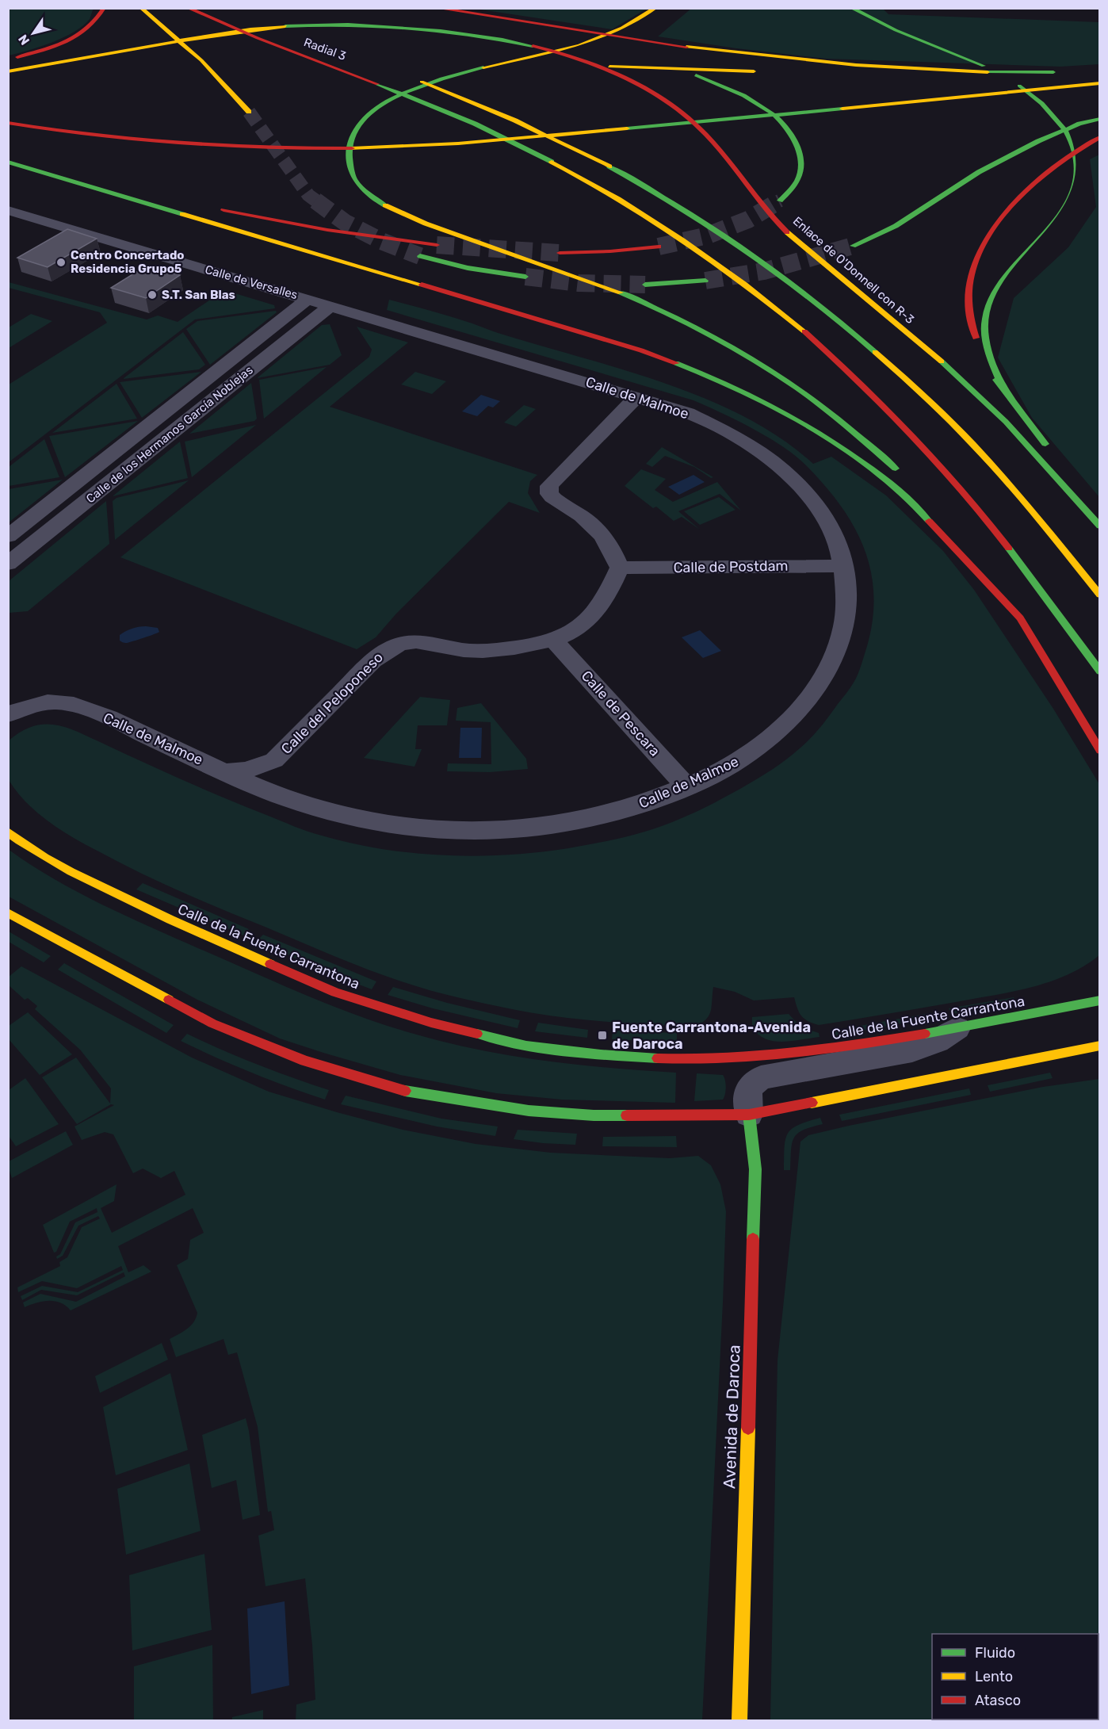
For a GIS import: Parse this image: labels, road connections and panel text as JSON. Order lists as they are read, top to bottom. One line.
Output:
{"streets":{"main road":["Radial 3","Enlace de O'Donnell con R-3","Calle de la Fuente Carrantona","Avenida de Daroca"],"street":["Calle de Versalles","Calle de Malmoe","Calle de los Hermanos García Noblejas","Calle de Postdam","Calle del Peloponeso","Calle de Pescara"]},"crossings":[["Calle de Versalles","Calle de Malmoe"],["Calle de Versalles","Calle de los Hermanos García Noblejas"],["Calle de Malmoe","Calle de los Hermanos García Noblejas"],["Calle de Malmoe","Calle de Postdam"],["Calle de Malmoe","Calle del Peloponeso"],["Calle de Malmoe","Calle de Pescara"],["Calle de Postdam","Calle del Peloponeso"],["Calle del Peloponeso","Calle de Pescara"]],"places":{"other":["Centro Concertado Residencia Grupo5","S.T. San Blas"],"transit":["Fuente Carrantona-Avenida de Daroca"]},"legend":["Fluido","Lento","Atasco"],"north":"bottom left"}
